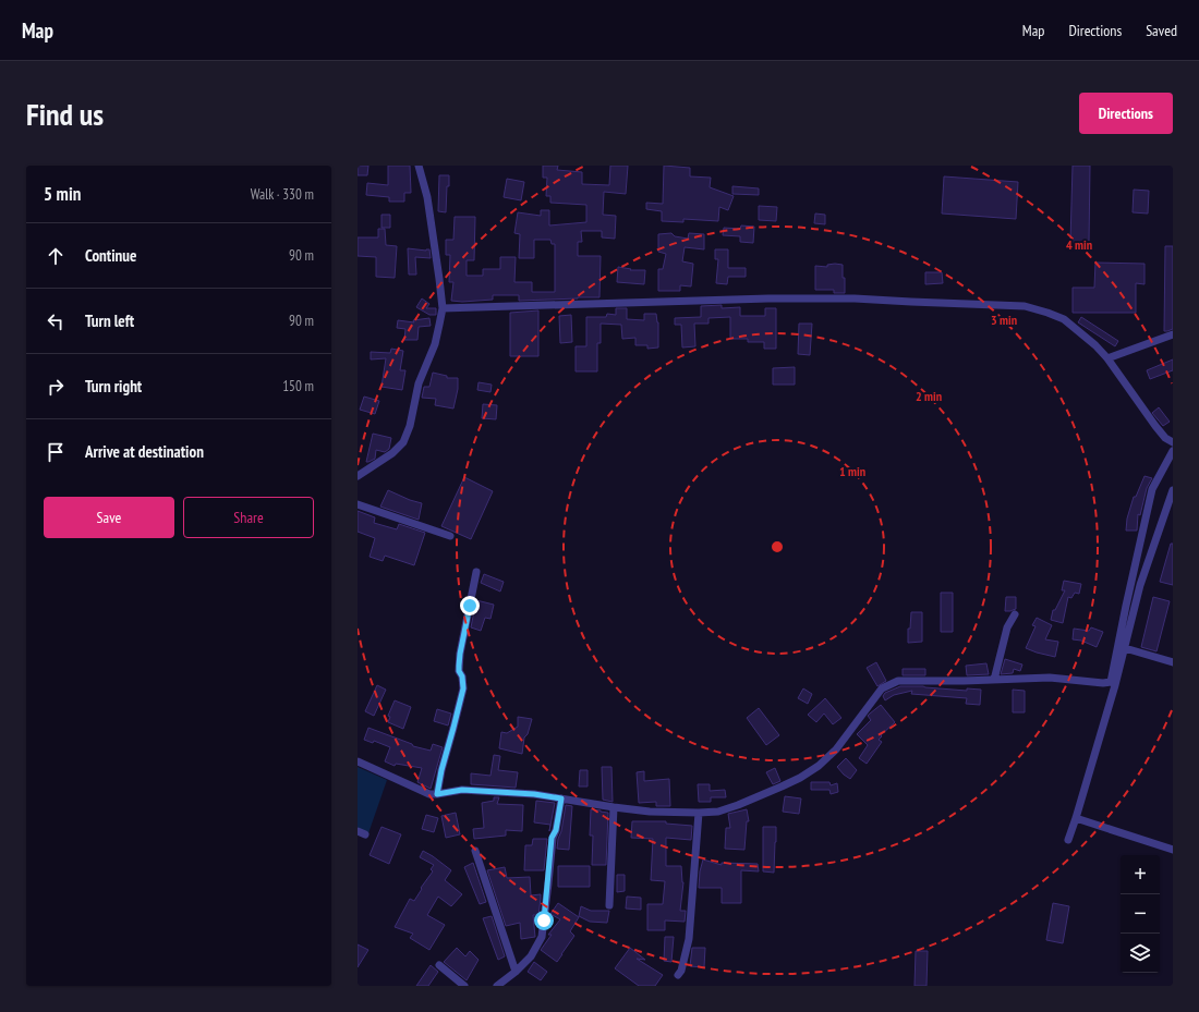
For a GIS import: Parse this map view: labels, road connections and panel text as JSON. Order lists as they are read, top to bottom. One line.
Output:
{"page":{"header":"Map","nav":["Map","Directions","Saved"],"buttons":["Directions",["Save","Share"]],"title":"Find us","heading":["5 min","Walk · 330 m"],"list":[["Continue","90 m"],["Turn left","90 m"],["Turn right","150 m"],"Arrive at destination"],"map_buttons":["+","−"]},"rings":["4 min","3 min","2 min","1 min"]}
